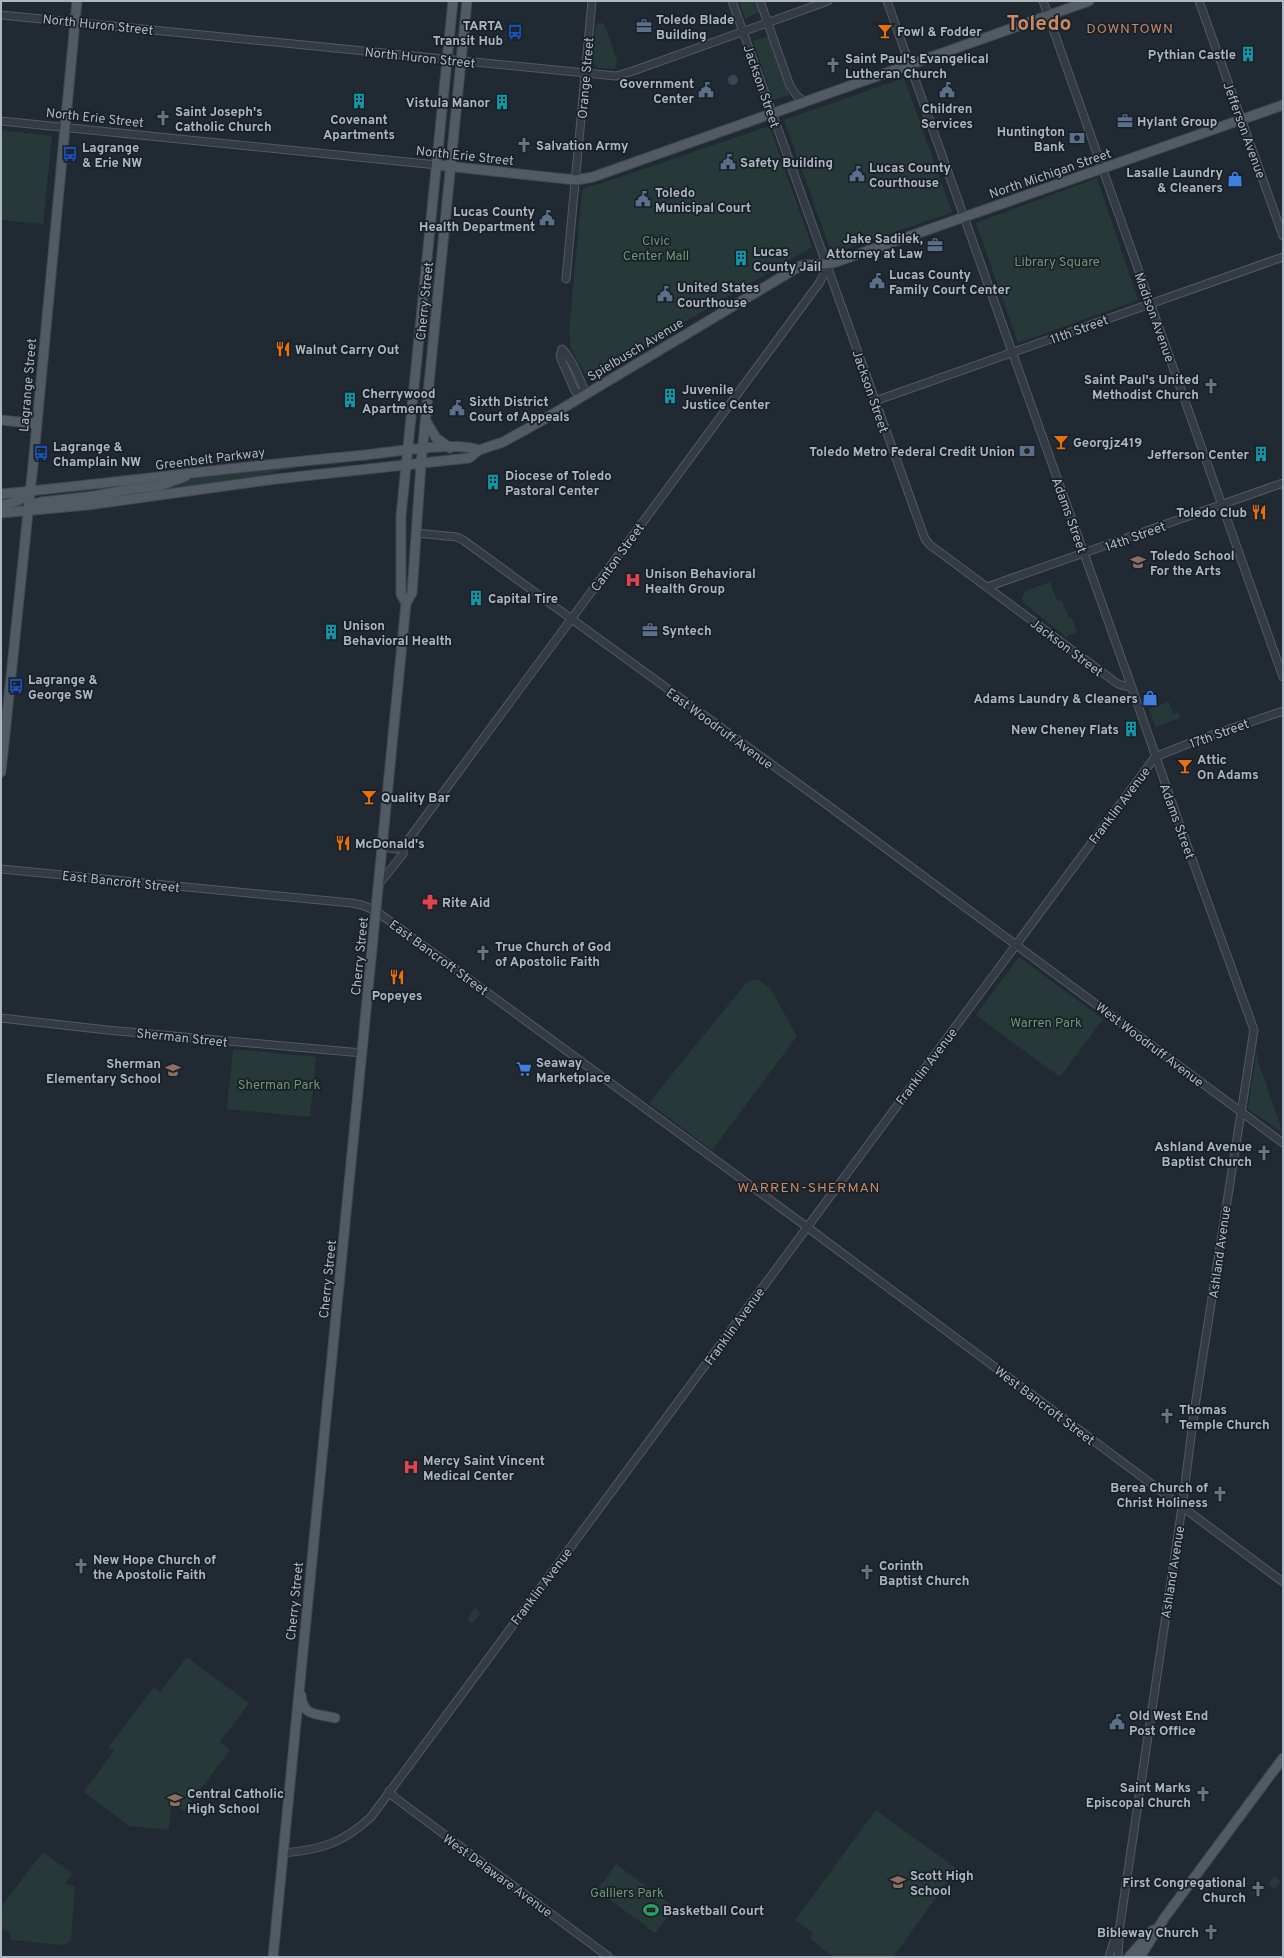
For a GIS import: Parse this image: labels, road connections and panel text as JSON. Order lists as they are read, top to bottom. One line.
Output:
{"streets":{"main road":["North Erie Street","North Michigan Street","Cherry Street","Spielbusch Avenue","Lagrange Street","Greenbelt Parkway"],"street":["North Huron Street","Orange Street","Jackson Street","Jefferson Avenue","Madison Avenue","11th Street","Adams Street","14th Street","Canton Street","East Woodruff Avenue","17th Street","Franklin Avenue","East Bancroft Street","Sherman Street","West Woodruff Avenue","Ashland Avenue","West Bancroft Street","West Delaware Avenue"]},"crossings":[["North Huron Street","Orange Street"],["North Huron Street","Jackson Street"],["North Huron Street","Cherry Street"],["North Huron Street","Lagrange Street"],["Orange Street","North Erie Street"],["Jackson Street","North Erie Street"],["Jackson Street","North Michigan Street"],["Jackson Street","11th Street"],["Jackson Street","Spielbusch Avenue"],["Jackson Street","Adams Street"],["Jackson Street","14th Street"],["Jackson Street","Canton Street"],["North Erie Street","Cherry Street"],["North Erie Street","Madison Avenue"],["North Erie Street","Lagrange Street"],["North Erie Street","Adams Street"],["Jefferson Avenue","North Michigan Street"],["North Michigan Street","Madison Avenue"],["North Michigan Street","Spielbusch Avenue"],["North Michigan Street","Adams Street"],["North Michigan Street","Canton Street"],["Cherry Street","Spielbusch Avenue"],["Cherry Street","Greenbelt Parkway"],["Cherry Street","Canton Street"],["Cherry Street","East Woodruff Avenue"],["Cherry Street","Franklin Avenue"],["Cherry Street","East Bancroft Street"],["Cherry Street","Sherman Street"],["Madison Avenue","11th Street"],["Madison Avenue","14th Street"],["11th Street","Adams Street"],["Spielbusch Avenue","Greenbelt Parkway"],["Spielbusch Avenue","Canton Street"],["Lagrange Street","Greenbelt Parkway"],["Adams Street","14th Street"],["Adams Street","17th Street"],["Adams Street","Franklin Avenue"],["Adams Street","Ashland Avenue"],["Canton Street","East Woodruff Avenue"],["East Woodruff Avenue","Franklin Avenue"],["East Woodruff Avenue","West Woodruff Avenue"],["17th Street","Franklin Avenue"],["Franklin Avenue","East Bancroft Street"],["Franklin Avenue","West Woodruff Avenue"],["Franklin Avenue","West Bancroft Street"],["Franklin Avenue","West Delaware Avenue"],["East Bancroft Street","West Bancroft Street"],["West Woodruff Avenue","Ashland Avenue"],["Ashland Avenue","West Bancroft Street"]],"districts":["Toledo","DOWNTOWN","WARREN-SHERMAN"],"parks":["Civic Center Mall","Library Square","Warren Park","Sherman Park","Galliers Park"],"places":{"office":["Toledo Blade Building","Hylant Group","Jake Sadilek, Attorney at Law","Syntech"],"bar":["Fowl & Fodder","Georgjz419","Attic On Adams","Quality Bar"],"bus stop":["TARTA Transit Hub","Lagrange & Erie NW","Lagrange & Champlain NW","Lagrange & George SW"],"building":["Pythian Castle","Covenant Apartments","Vistula Manor","Lucas County Jail","Juvenile Justice Center","Cherrywood Apartments","Jefferson Center","Diocese of Toledo Pastoral Center","Capital Tire","Unison Behavioral Health","New Cheney Flats"],"church":["Saint Paul's Evangelical Lutheran Church","Saint Joseph's Catholic Church","Salvation Army","Saint Paul's United Methodist Church","True Church of God of Apostolic Faith","Ashland Avenue Baptist Church","Thomas Temple Church","Berea Church of Christ Holiness","New Hope Church of the Apostolic Faith","Corinth Baptist Church","Saint Marks Episcopal Church","First Congregational Church","Bibleway Church"],"public building":["Government Center","Children Services","Safety Building","Lucas County Courthouse","Toledo Municipal Court","Lucas County Health Department","Lucas County Family Court Center","United States Courthouse","Sixth District Court of Appeals","Old West End Post Office"],"bank":["Huntington Bank","Toledo Metro Federal Credit Union"],"shop":["Lasalle Laundry & Cleaners","Adams Laundry & Cleaners"],"restaurant":["Walnut Carry Out","Toledo Club","McDonald's","Popeyes"],"school or university":["Toledo School For the Arts","Sherman Elementary School","Central Catholic High School","Scott High School"],"hospital":["Unison Behavioral Health Group","Mercy Saint Vincent Medical Center"],"pharmacy":["Rite Aid"],"supermarket":["Seaway Marketplace"],"sports":["Basketball Court"]}}
